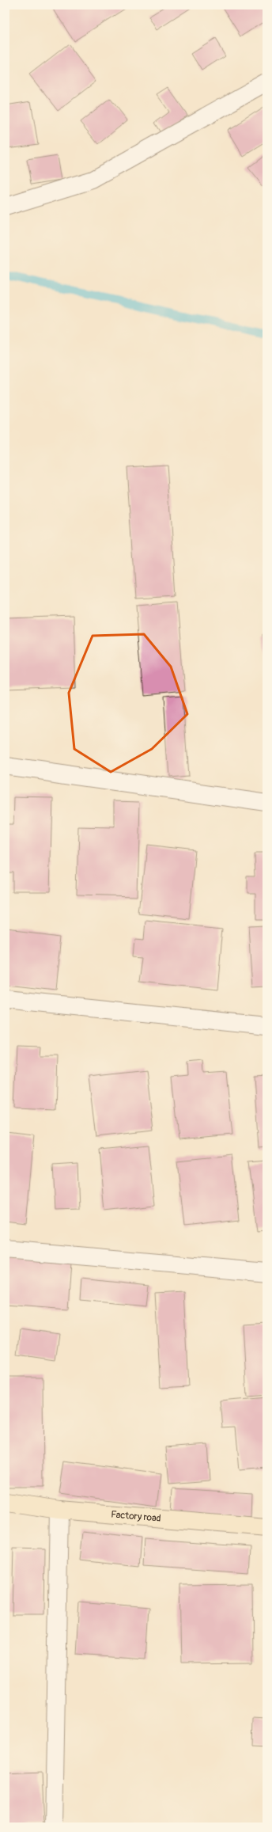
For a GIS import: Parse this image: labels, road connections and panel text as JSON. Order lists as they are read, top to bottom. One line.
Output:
{"streets":{"street":["Factory road"]}}
